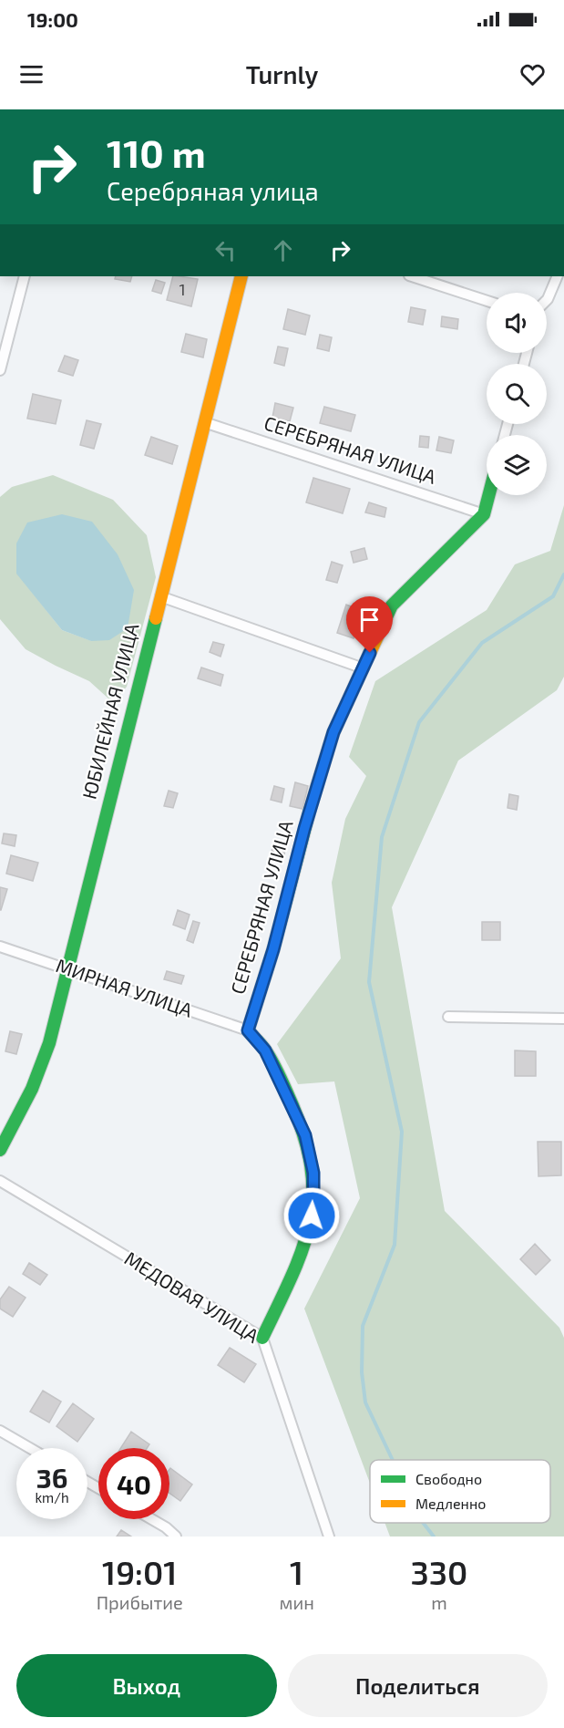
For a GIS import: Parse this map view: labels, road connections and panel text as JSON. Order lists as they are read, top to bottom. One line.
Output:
{"streets":{"street":["СЕРЕБРЯНАЯ УЛИЦА","ЮБИЛЕЙНАЯ УЛИЦА","МИРНАЯ УЛИЦА","МЕДОВАЯ УЛИЦА"]},"crossings":[["СЕРЕБРЯНАЯ УЛИЦА","ЮБИЛЕЙНАЯ УЛИЦА"],["СЕРЕБРЯНАЯ УЛИЦА","МИРНАЯ УЛИЦА"],["ЮБИЛЕЙНАЯ УЛИЦА","МИРНАЯ УЛИЦА"]],"house_numbers":["1"],"legend":["Свободно","Медленно"],"page":{"status":"19:00","header":"Turnly","turn":["110 m","Серебряная улица"],"speed":"36 km/h","limit":"40","eta":["19:01","Прибытие","1","мин","330","m"],"buttons":["Выход","Поделиться"]}}
